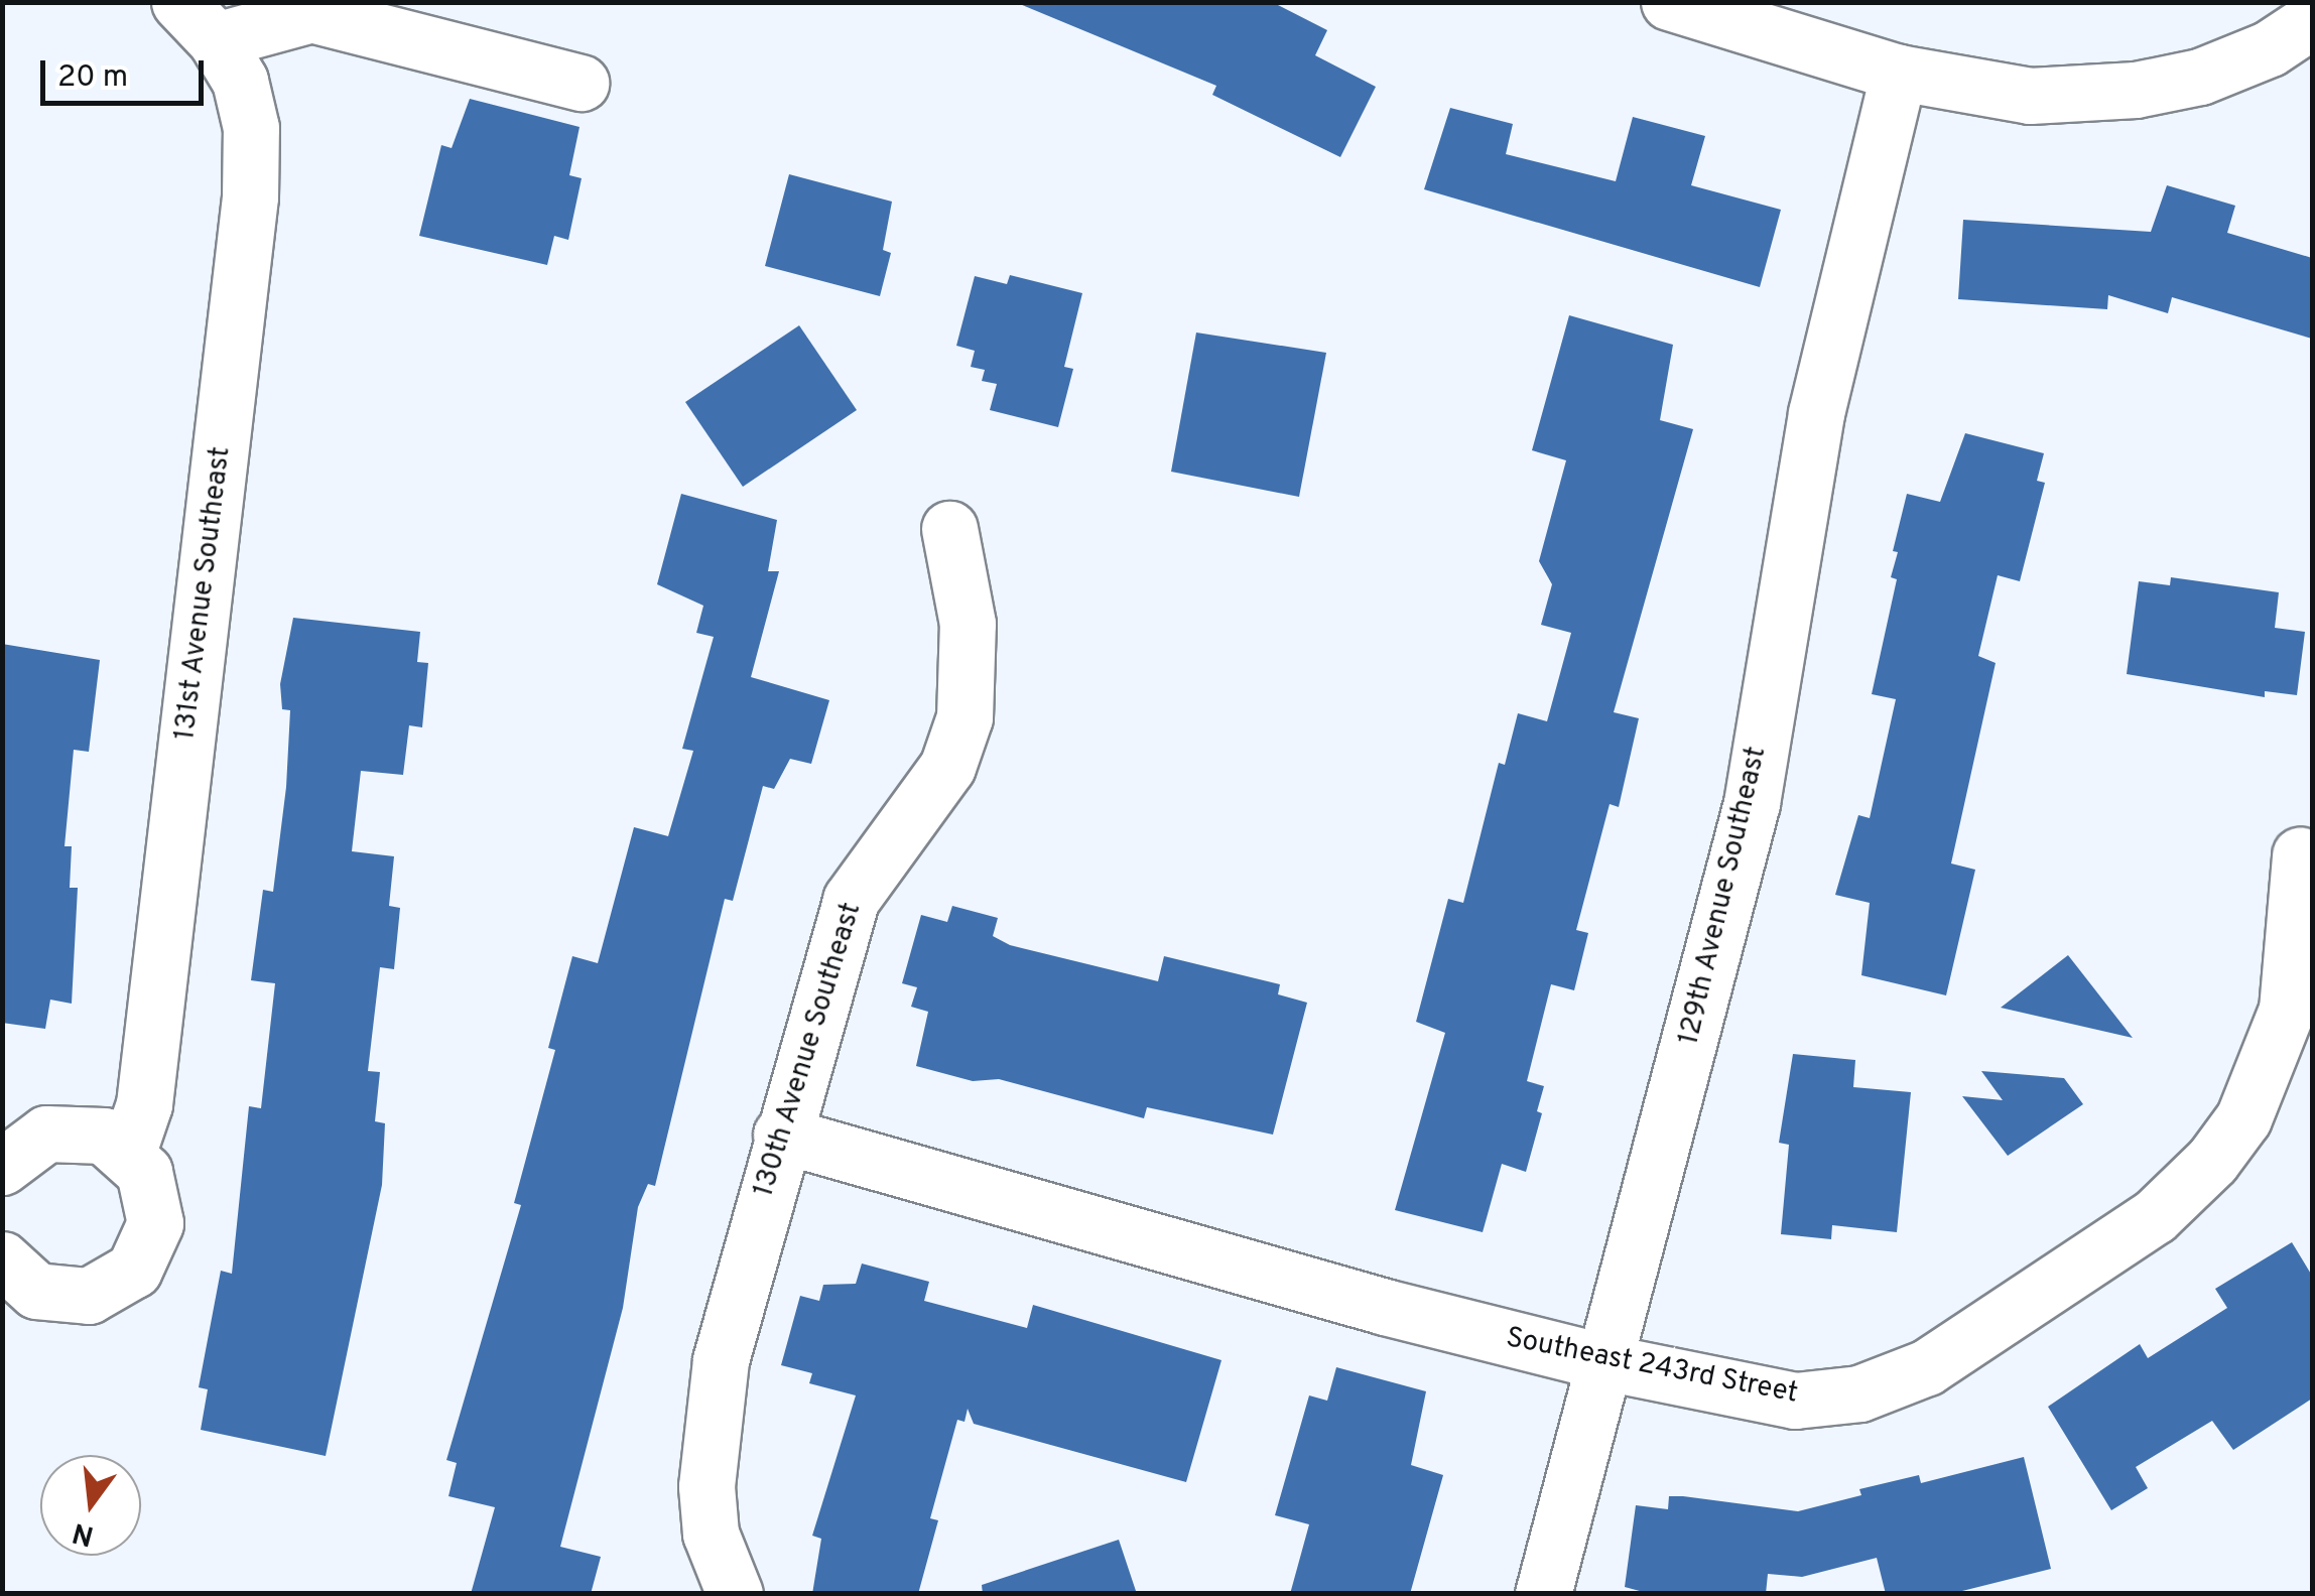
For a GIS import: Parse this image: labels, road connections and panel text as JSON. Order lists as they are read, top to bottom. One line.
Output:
{"streets":{"street":["131st Avenue Southeast","129th Avenue Southeast","130th Avenue Southeast","Southeast 243rd Street"]},"crossings":[["129th Avenue Southeast","Southeast 243rd Street"],["130th Avenue Southeast","Southeast 243rd Street"]],"scale_bar":"20 m","north":"bottom"}
